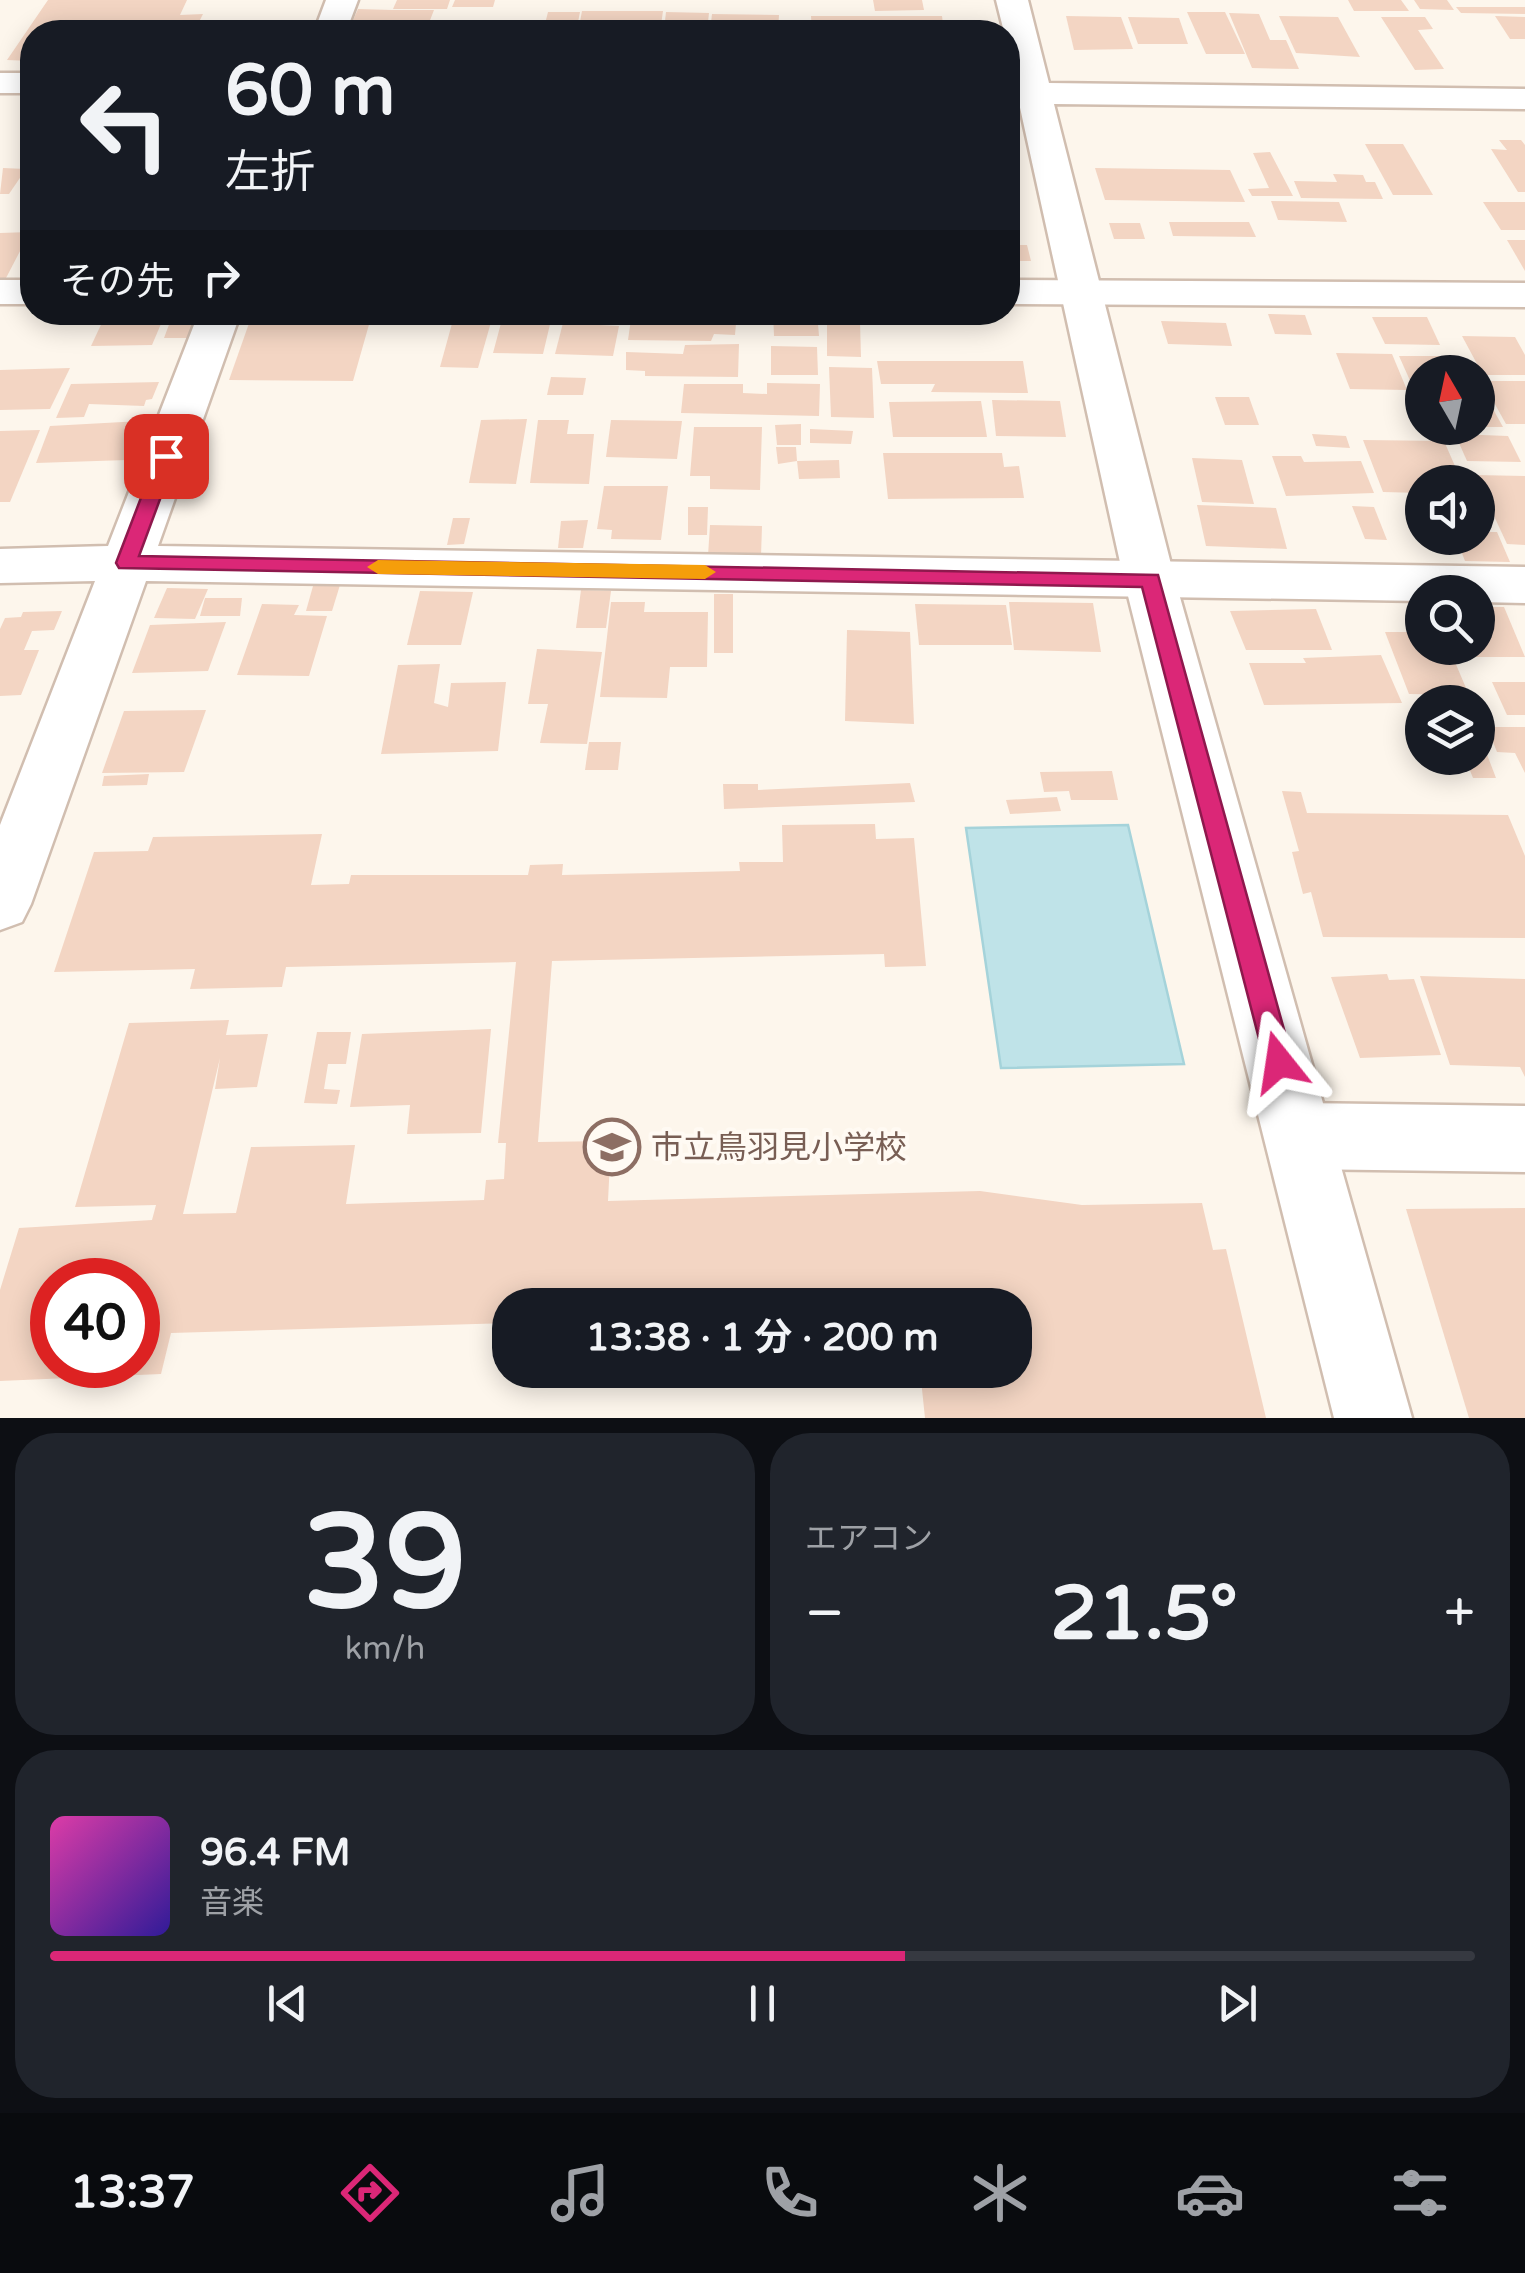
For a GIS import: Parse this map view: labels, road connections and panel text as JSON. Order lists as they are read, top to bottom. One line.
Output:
{"places":{"school or university":["市立鳥羽見小学校"]},"north":"top","page":{"turn":["60 m","左折"],"then":"その先","limit":"40","trip":"13:38 · 1 分 · 200 m","tile":[["39","km/h"],"エアコン"],"heat":["−","21.5°","+"],"song":["96.4 FM","音楽"],"tabs":"13:37"}}
